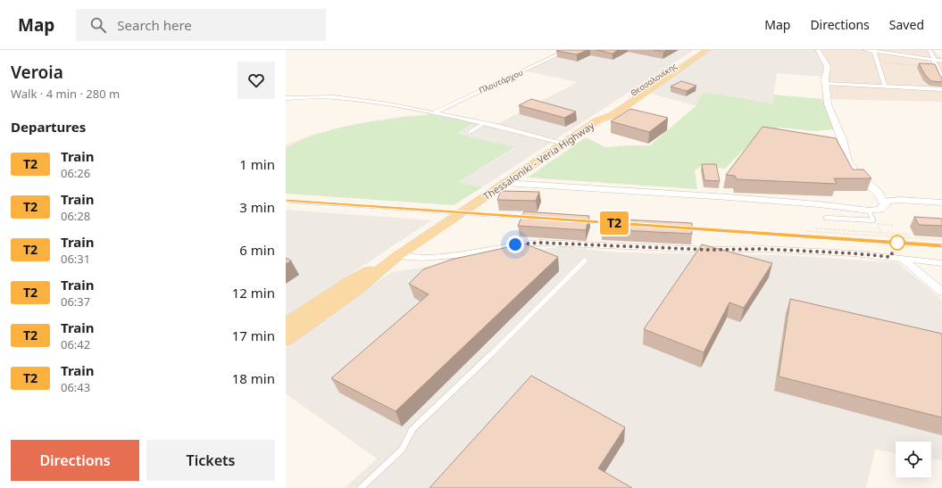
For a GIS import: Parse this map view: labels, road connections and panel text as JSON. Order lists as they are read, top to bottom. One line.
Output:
{"streets":{"main road":["Θεσσαλονίκης","Thessaloniki - Veria Highway"],"street":["Πλουτάρχου"]},"crossings":[["Θεσσαλονίκης","Thessaloniki - Veria Highway"]],"page":{"header":"Map","search":"Search here","nav":["Map","Directions","Saved"],"heading":[["Veroia","Walk · 4 min · 280 m"],"Departures"],"on_map":"T2","list":[{"mark":"T2","name":"Train","note":"06:26","value":"1 min"},{"mark":"T2","name":"Train","note":"06:28","value":"3 min"},{"mark":"T2","name":"Train","note":"06:31","value":"6 min"},{"mark":"T2","name":"Train","note":"06:37","value":"12 min"},{"mark":"T2","name":"Train","note":"06:42","value":"17 min"},{"mark":"T2","name":"Train","note":"06:43","value":"18 min"}],"buttons":["Directions","Tickets"]}}
